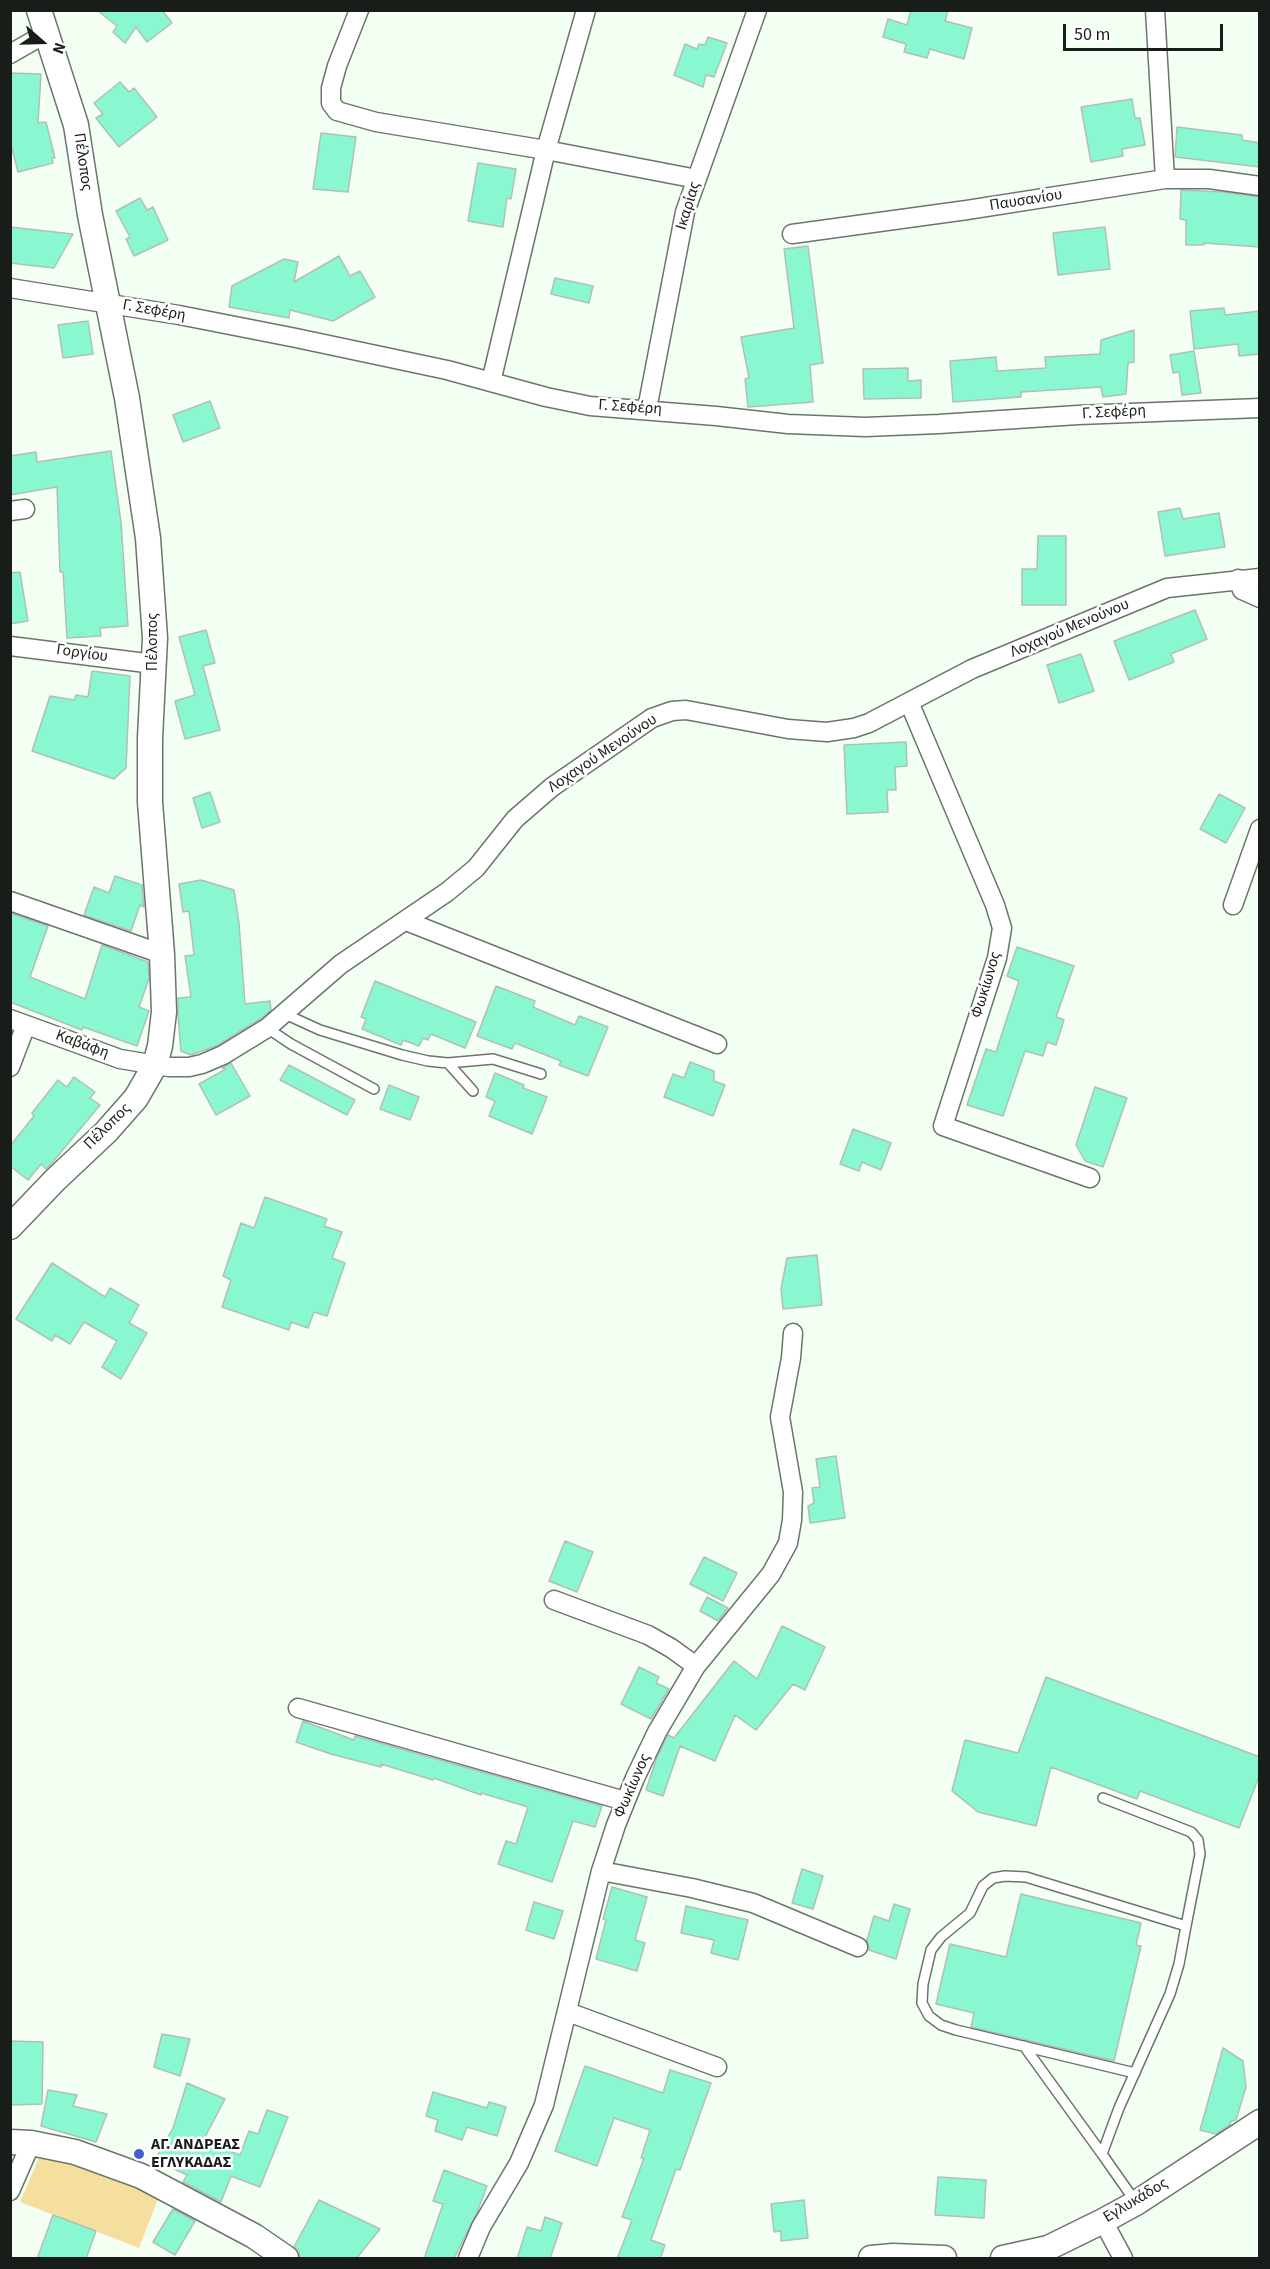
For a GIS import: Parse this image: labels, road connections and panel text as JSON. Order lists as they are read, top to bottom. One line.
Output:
{"streets":{"street":["Πέλοπος","Παυσανίου","Ικαρίας","Γ. Σεφέρη","Λοχαγού Μενούνου","Γοργίου","Φωκίωνος","Καβάφη","Εγλυκάδος"]},"crossings":[["Πέλοπος","Γ. Σεφέρη"],["Πέλοπος","Λοχαγού Μενούνου"],["Πέλοπος","Γοργίου"],["Πέλοπος","Καβάφη"],["Ικαρίας","Γ. Σεφέρη"],["Λοχαγού Μενούνου","Φωκίωνος"],["Λοχαγού Μενούνου","Καβάφη"]],"places":["ΑΓ. ΑΝΔΡΕΑΣ ΕΓΛΥΚΑΔΑΣ"],"scale_bar":"50 m","north":"right"}
